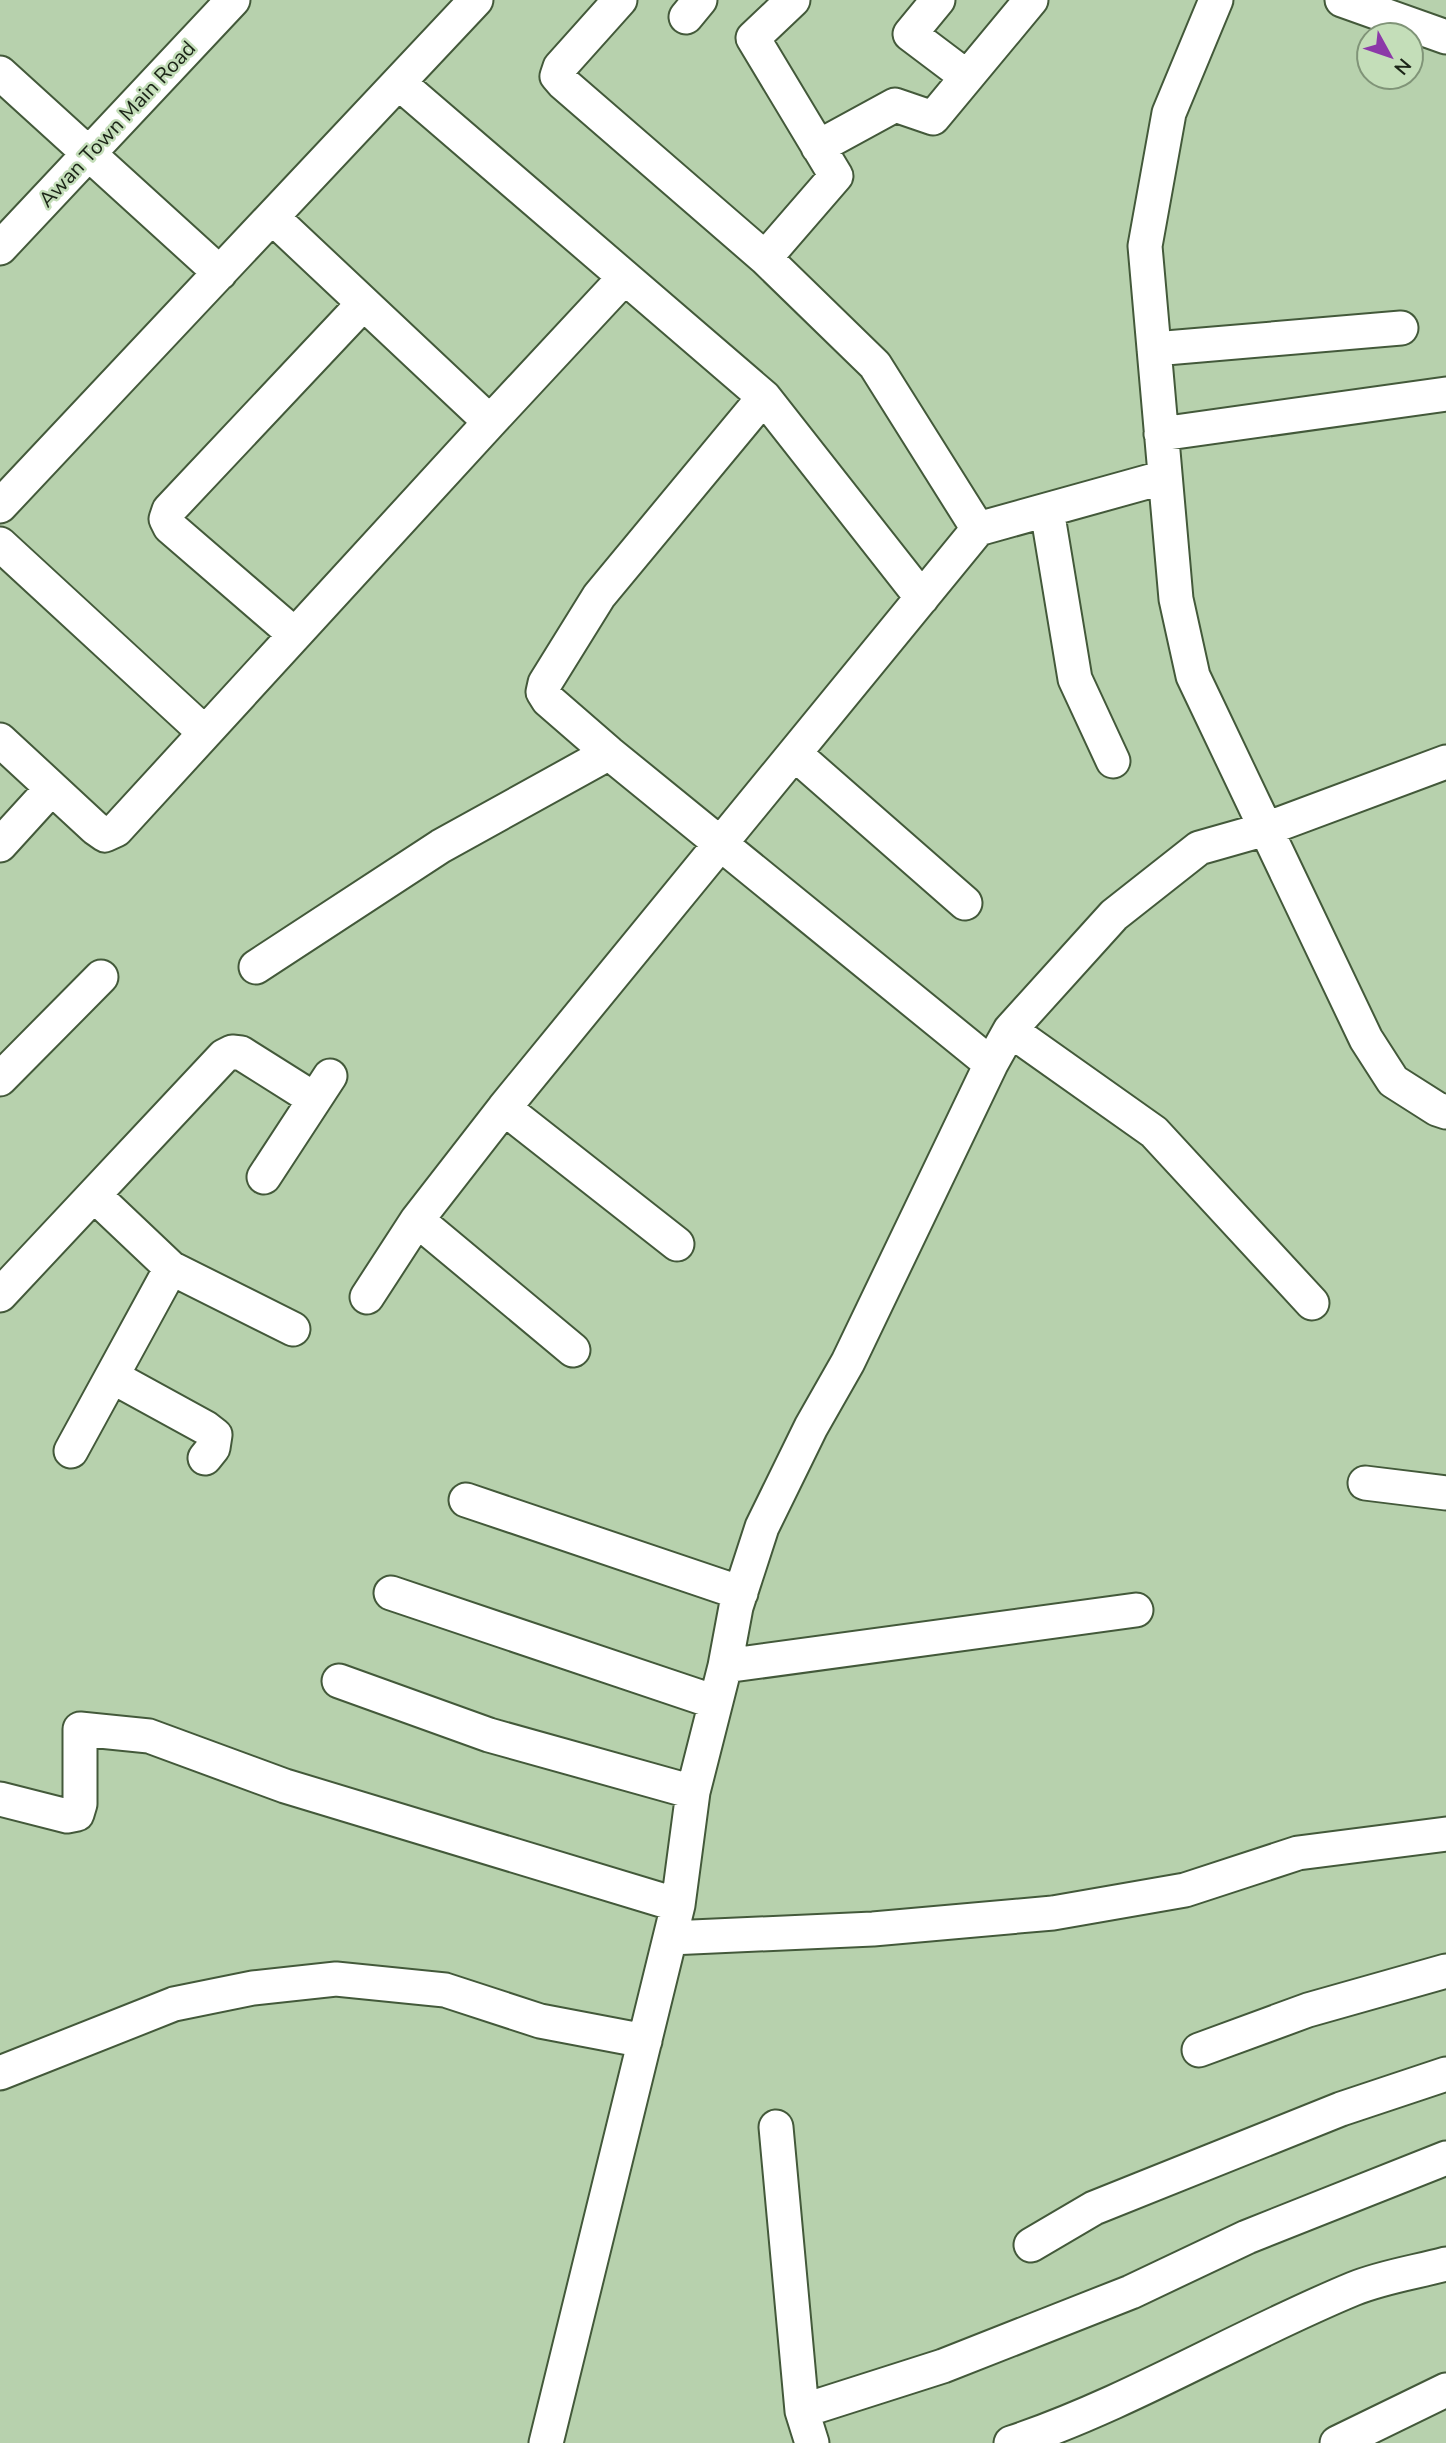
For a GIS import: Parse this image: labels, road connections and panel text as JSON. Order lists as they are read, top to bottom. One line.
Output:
{"streets":{"street":["Awan Town Main Road"]},"north":"bottom right"}
